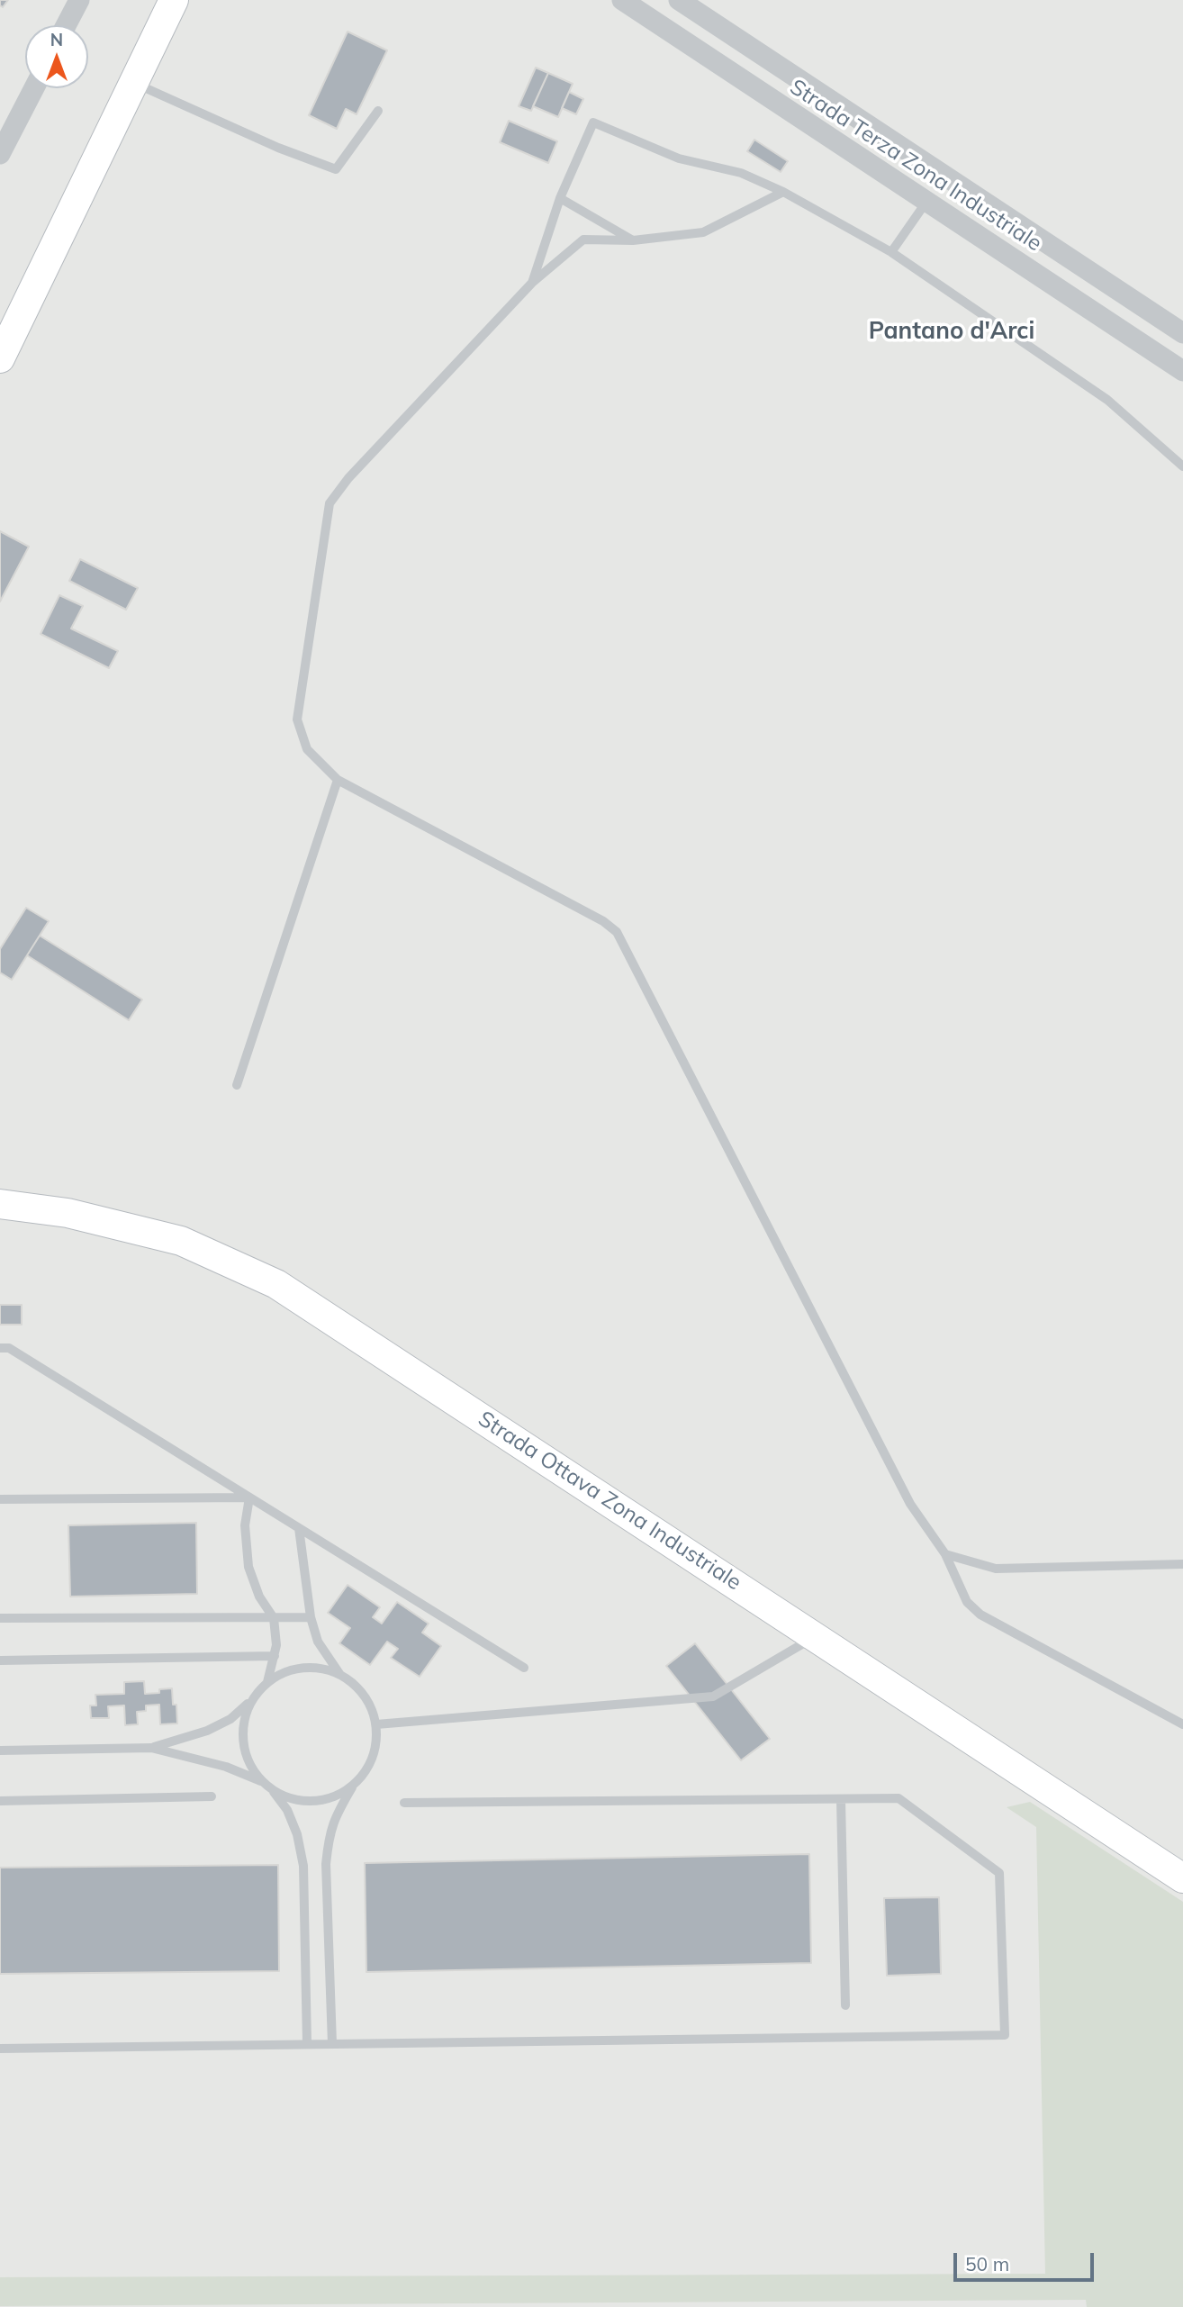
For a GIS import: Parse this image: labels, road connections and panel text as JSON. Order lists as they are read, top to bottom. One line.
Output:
{"streets":{"main road":["Strada Ottava Zona Industriale"],"street":["Strada Terza Zona Industriale"]},"districts":["Pantano d'Arci"],"scale_bar":"50 m","north":"top"}
